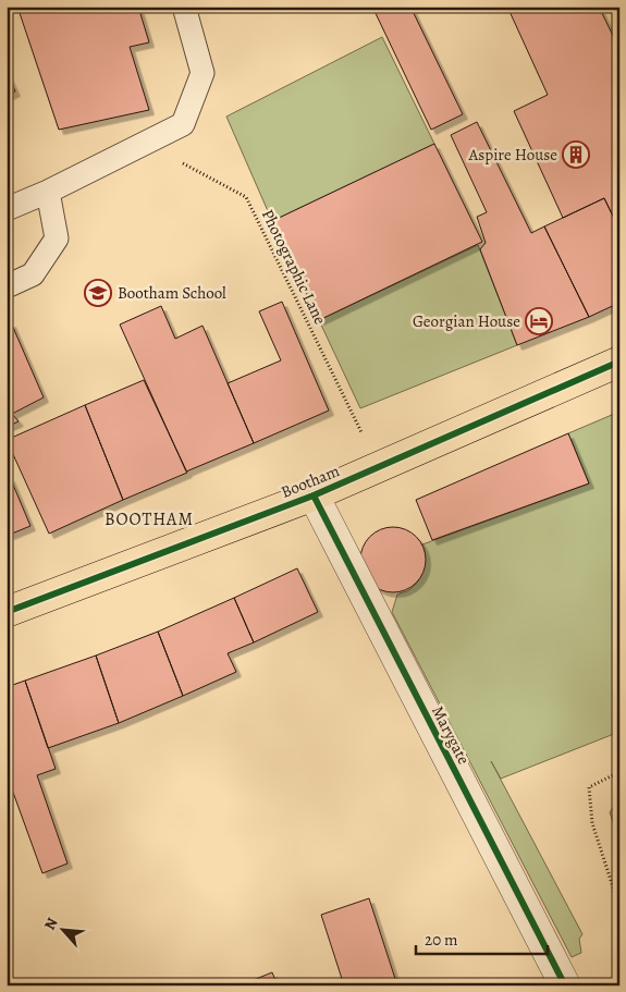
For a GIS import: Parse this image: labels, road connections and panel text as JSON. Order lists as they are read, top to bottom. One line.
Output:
{"streets":{"main road":["Bootham"],"street":["Marygate"],"path":["Photographic Lane"]},"crossings":[["Photographic Lane","Bootham"],["Bootham","Marygate"]],"districts":["BOOTHAM"],"places":{"building":["Aspire House"],"school or university":["Bootham School"],"hotel":["Georgian House"]},"scale_bar":"20 m","north":"top left"}
